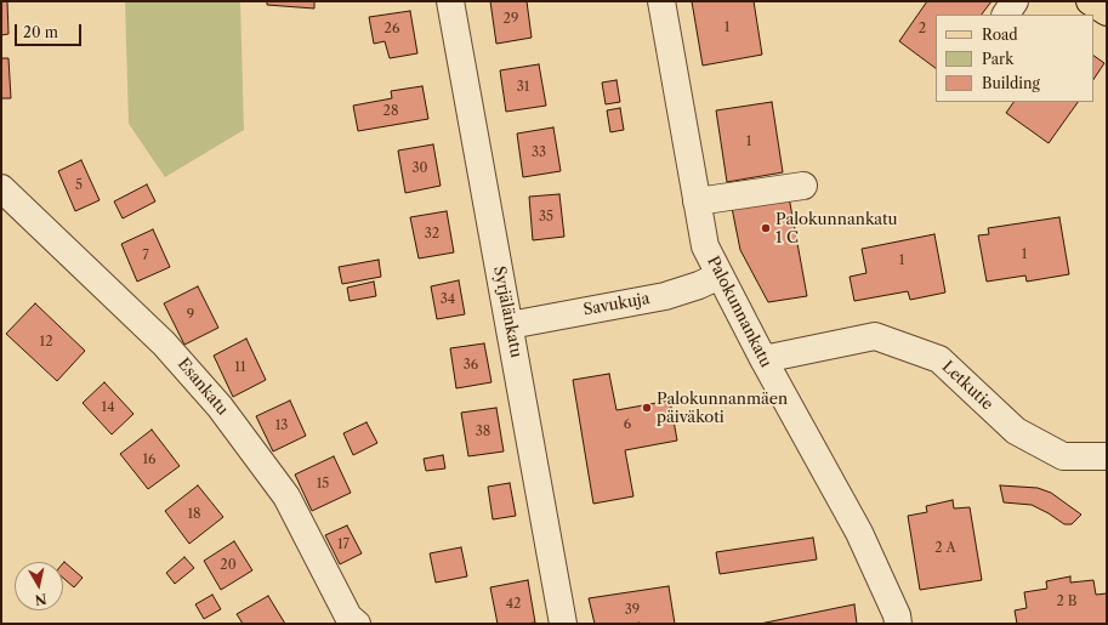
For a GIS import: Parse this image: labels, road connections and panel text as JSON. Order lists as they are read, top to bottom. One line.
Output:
{"streets":{"street":["Savukuja","Syrjälänkatu","Palokunnankatu","Letkutie","Esankatu"]},"crossings":[["Savukuja","Syrjälänkatu"],["Savukuja","Palokunnankatu"],["Palokunnankatu","Letkutie"]],"places":["Palokunnankatu 1 C","Palokunnanmäen päiväkoti"],"house_numbers":["29","1","26","2","31","28","1","33","30","5","35","32","1","7","1","34","9","12","36","11","14","6","13","38","16","15","18","17","2 A","20","2 B","42","39"],"legend":["Road","Park","Building"],"scale_bar":"20 m","north":"bottom"}
